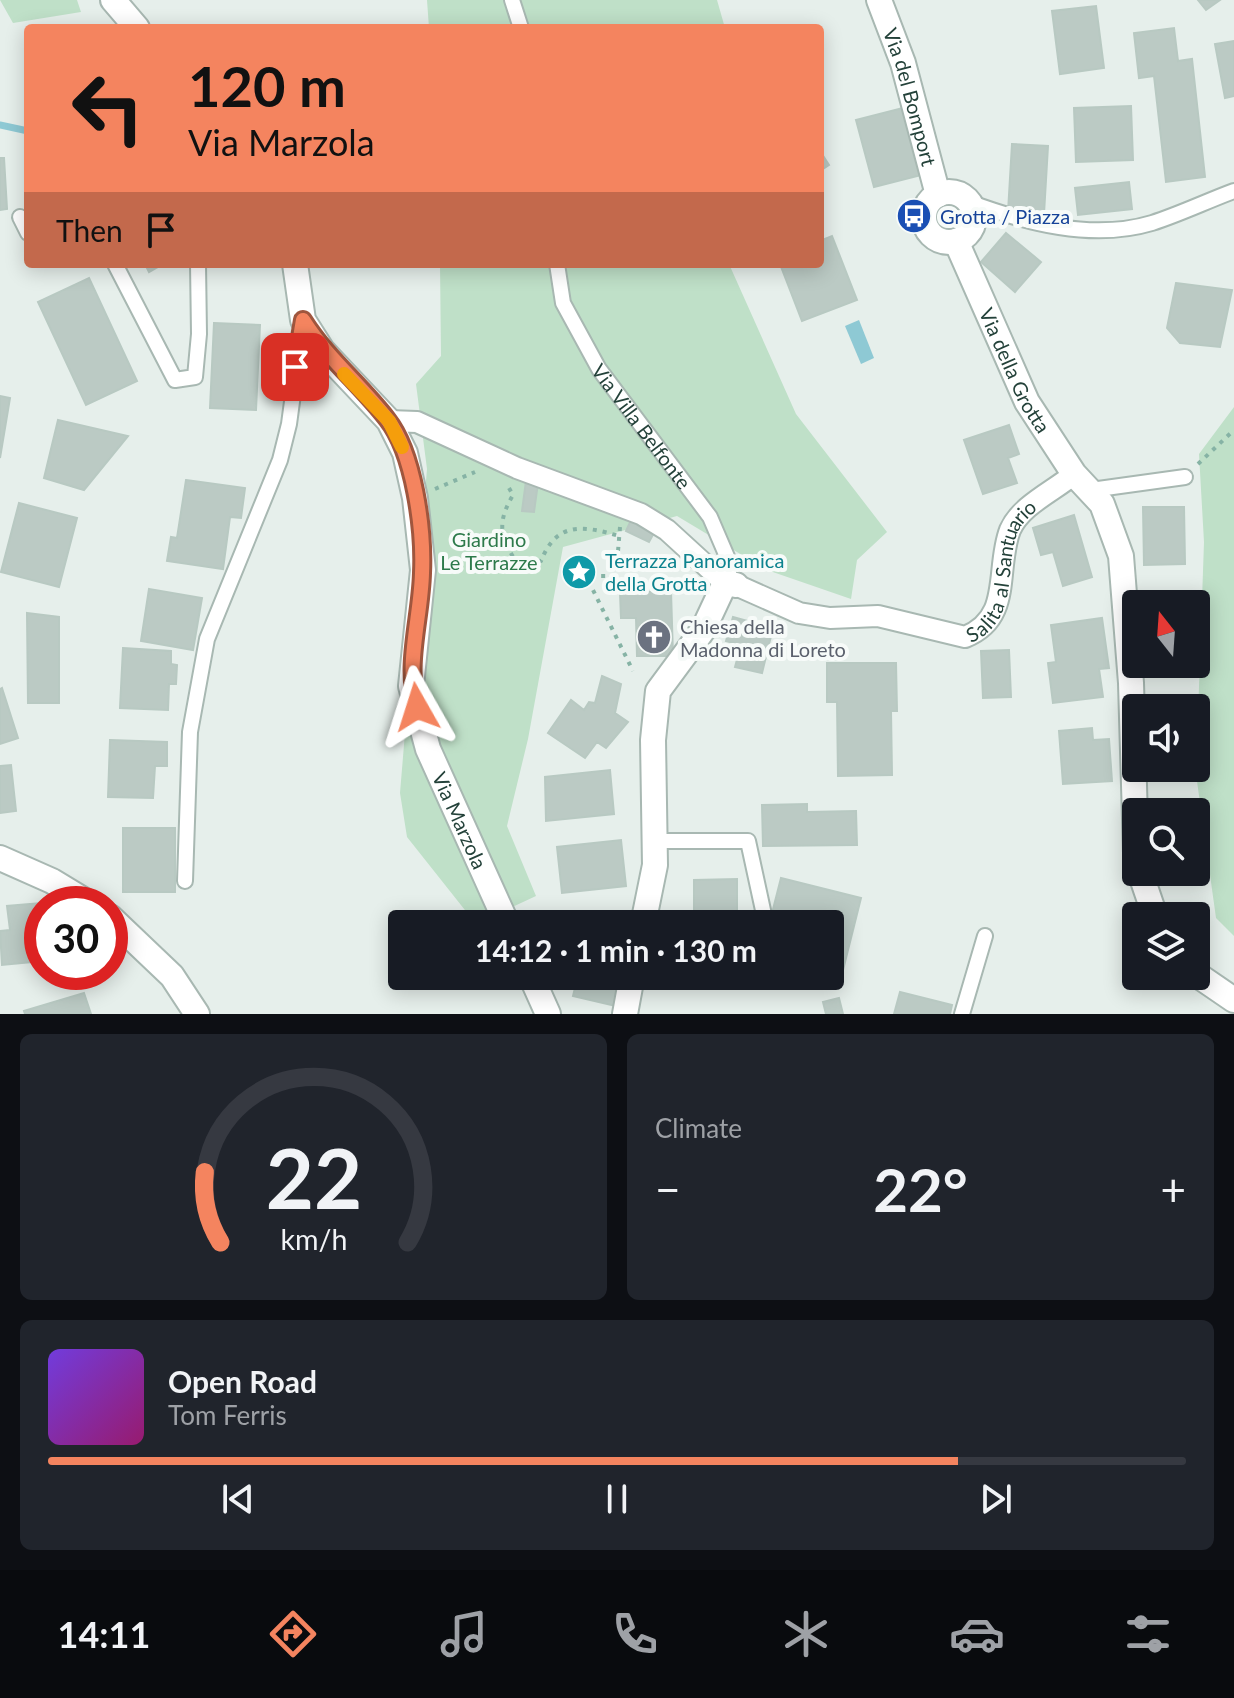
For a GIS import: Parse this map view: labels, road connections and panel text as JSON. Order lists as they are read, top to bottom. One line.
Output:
{"streets":{"street":["Via del Bomport","Via della Grotta","Via Villa Belfonte","Salita al Santuario","Via Marzola"]},"crossings":[["Via del Bomport","Via della Grotta"],["Via della Grotta","Salita al Santuario"],["Via Villa Belfonte","Salita al Santuario"],["Salita al Santuario","Via Marzola"]],"parks":["Giardino Le Terrazze"],"places":{"bus stop":["Grotta / Piazza"],"place":["Terrazza Panoramica della Grotta"],"church":["Chiesa della Madonna di Loreto"]},"north":"top","page":{"turn":["120 m","Via Marzola"],"then":"Then","limit":"30","trip":"14:12 · 1 min · 130 m","tile":"Climate","heat":["−","22°","+"],"song":["Open Road","Tom Ferris"],"tabs":"14:11","gauge":["22","km/h"]}}
